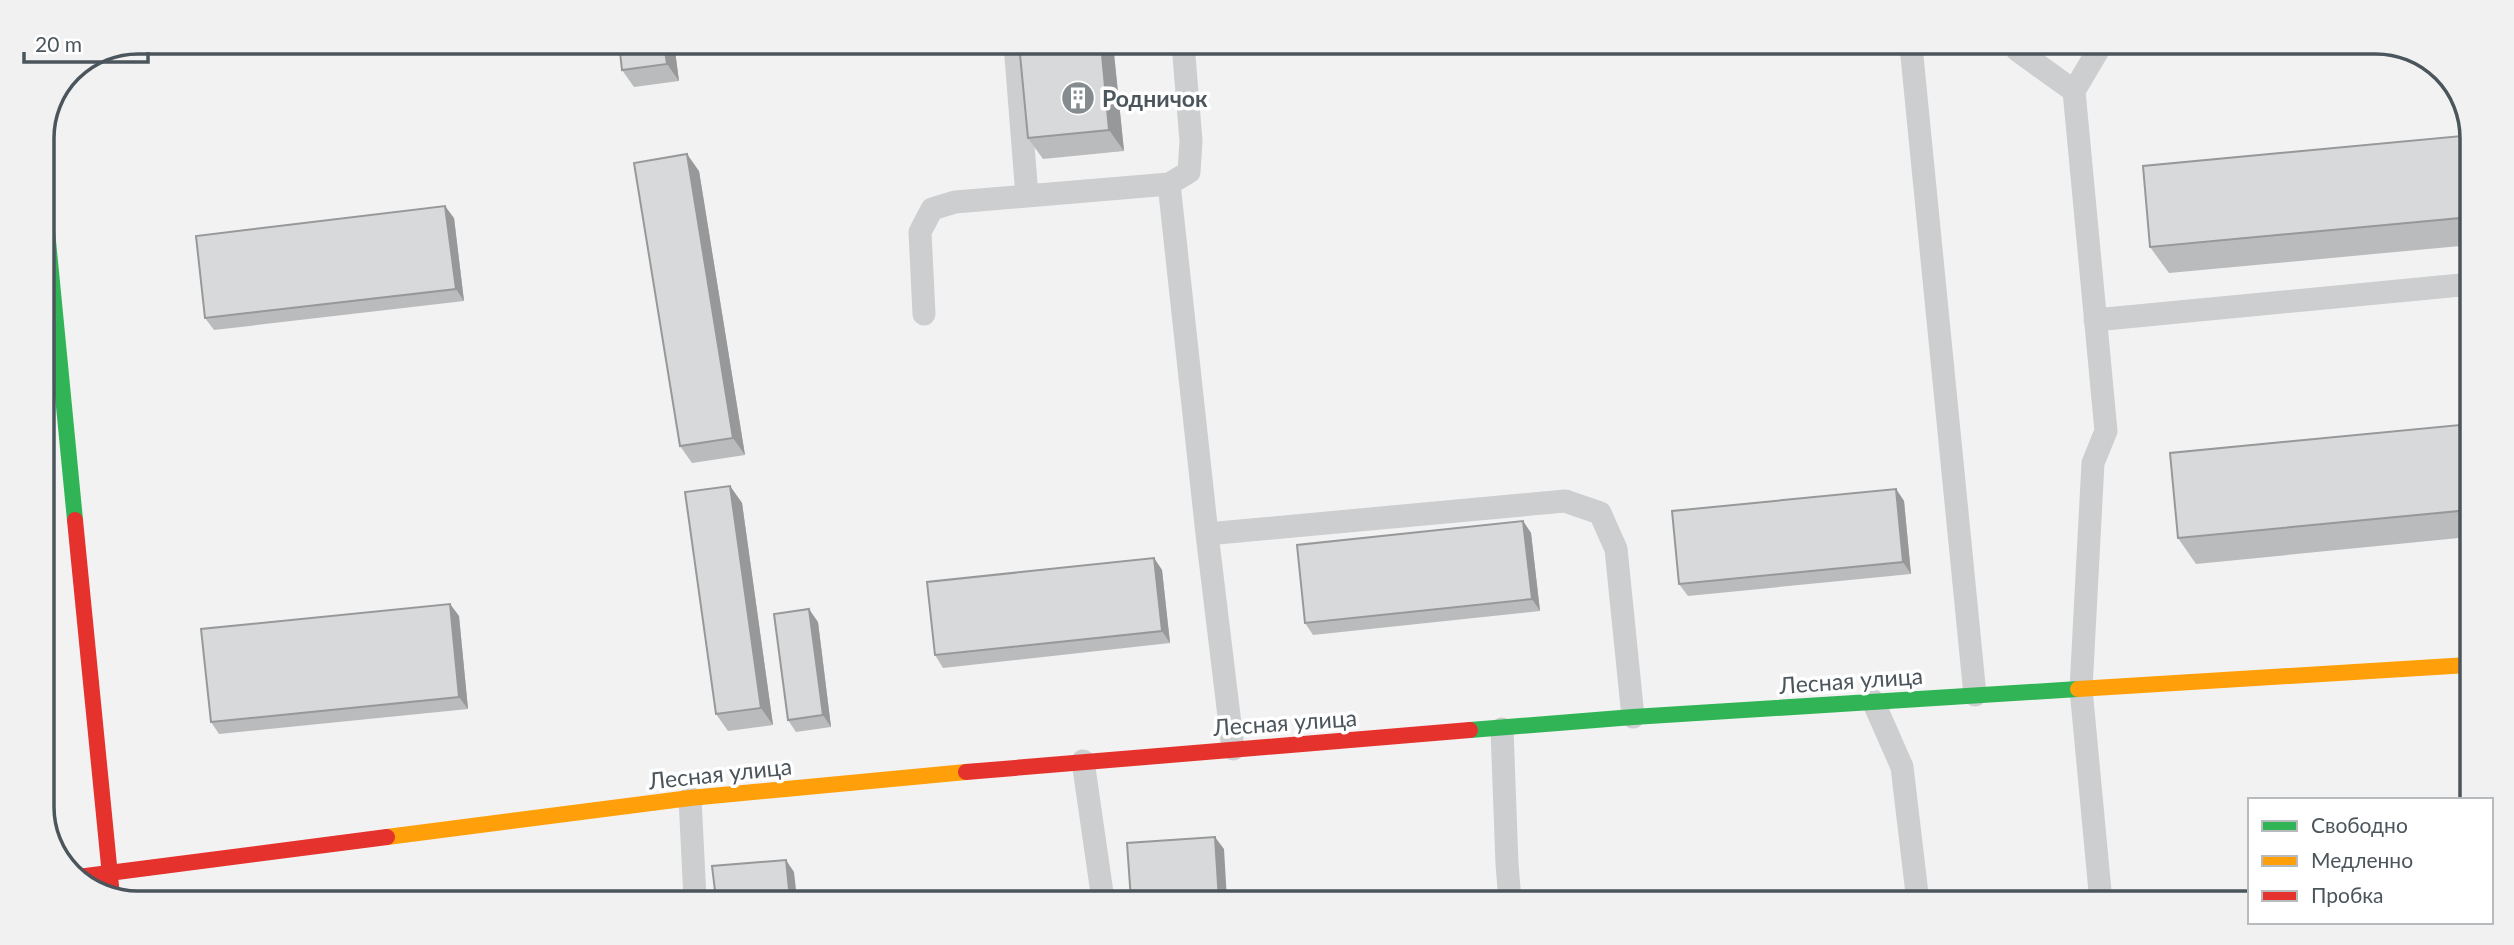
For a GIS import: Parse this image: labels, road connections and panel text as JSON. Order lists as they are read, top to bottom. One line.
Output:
{"streets":{"street":["Лесная улица"]},"places":{"building":["Родничок"]},"legend":["Свободно","Медленно","Пробка"],"scale_bar":"20 m"}
